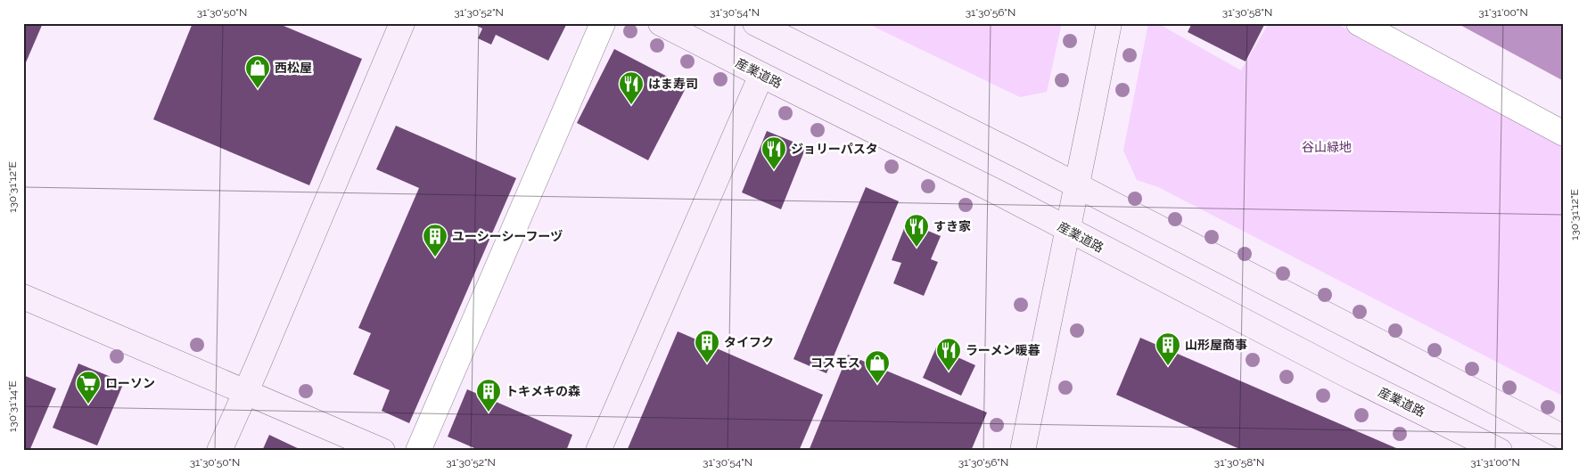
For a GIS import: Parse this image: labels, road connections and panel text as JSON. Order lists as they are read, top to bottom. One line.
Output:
{"streets":{"main road":["産業道路"]},"parks":["谷山緑地"],"places":{"shop":["西松屋","コスモス"],"restaurant":["はま寿司","ジョリーパスタ","すき家","ラーメン暖暮"],"building":["ユーシーシーフーヅ","タイフク","山形屋商事","トキメキの森"],"supermarket":["ローソン"]},"coordinates":["31°30'50\"N","31°30'52\"N","31°30'54\"N","31°30'56\"N","31°30'58\"N","31°31'00\"N","130°31'12\"E","130°31'14\"E"]}
